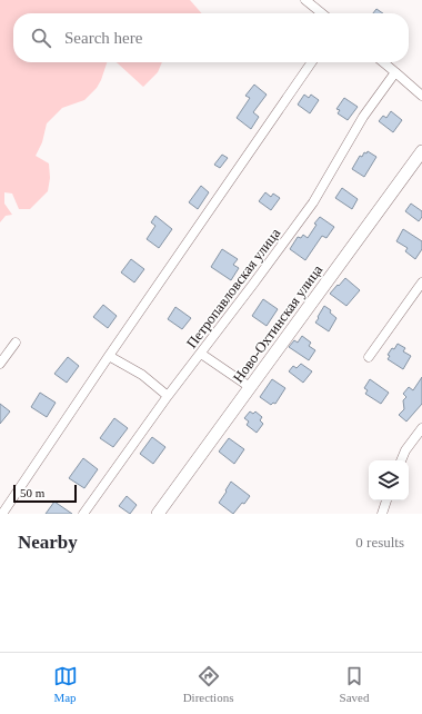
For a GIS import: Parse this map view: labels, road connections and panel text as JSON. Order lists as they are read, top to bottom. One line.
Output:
{"streets":{"street":["Петропавловская улица","Ново-Охтинская улица"]},"scale_bar":"50 m","page":{"search":"Search here","scale":"50 m","heading":["Nearby","0 results"],"nav":["Map","Directions","Saved"]}}
